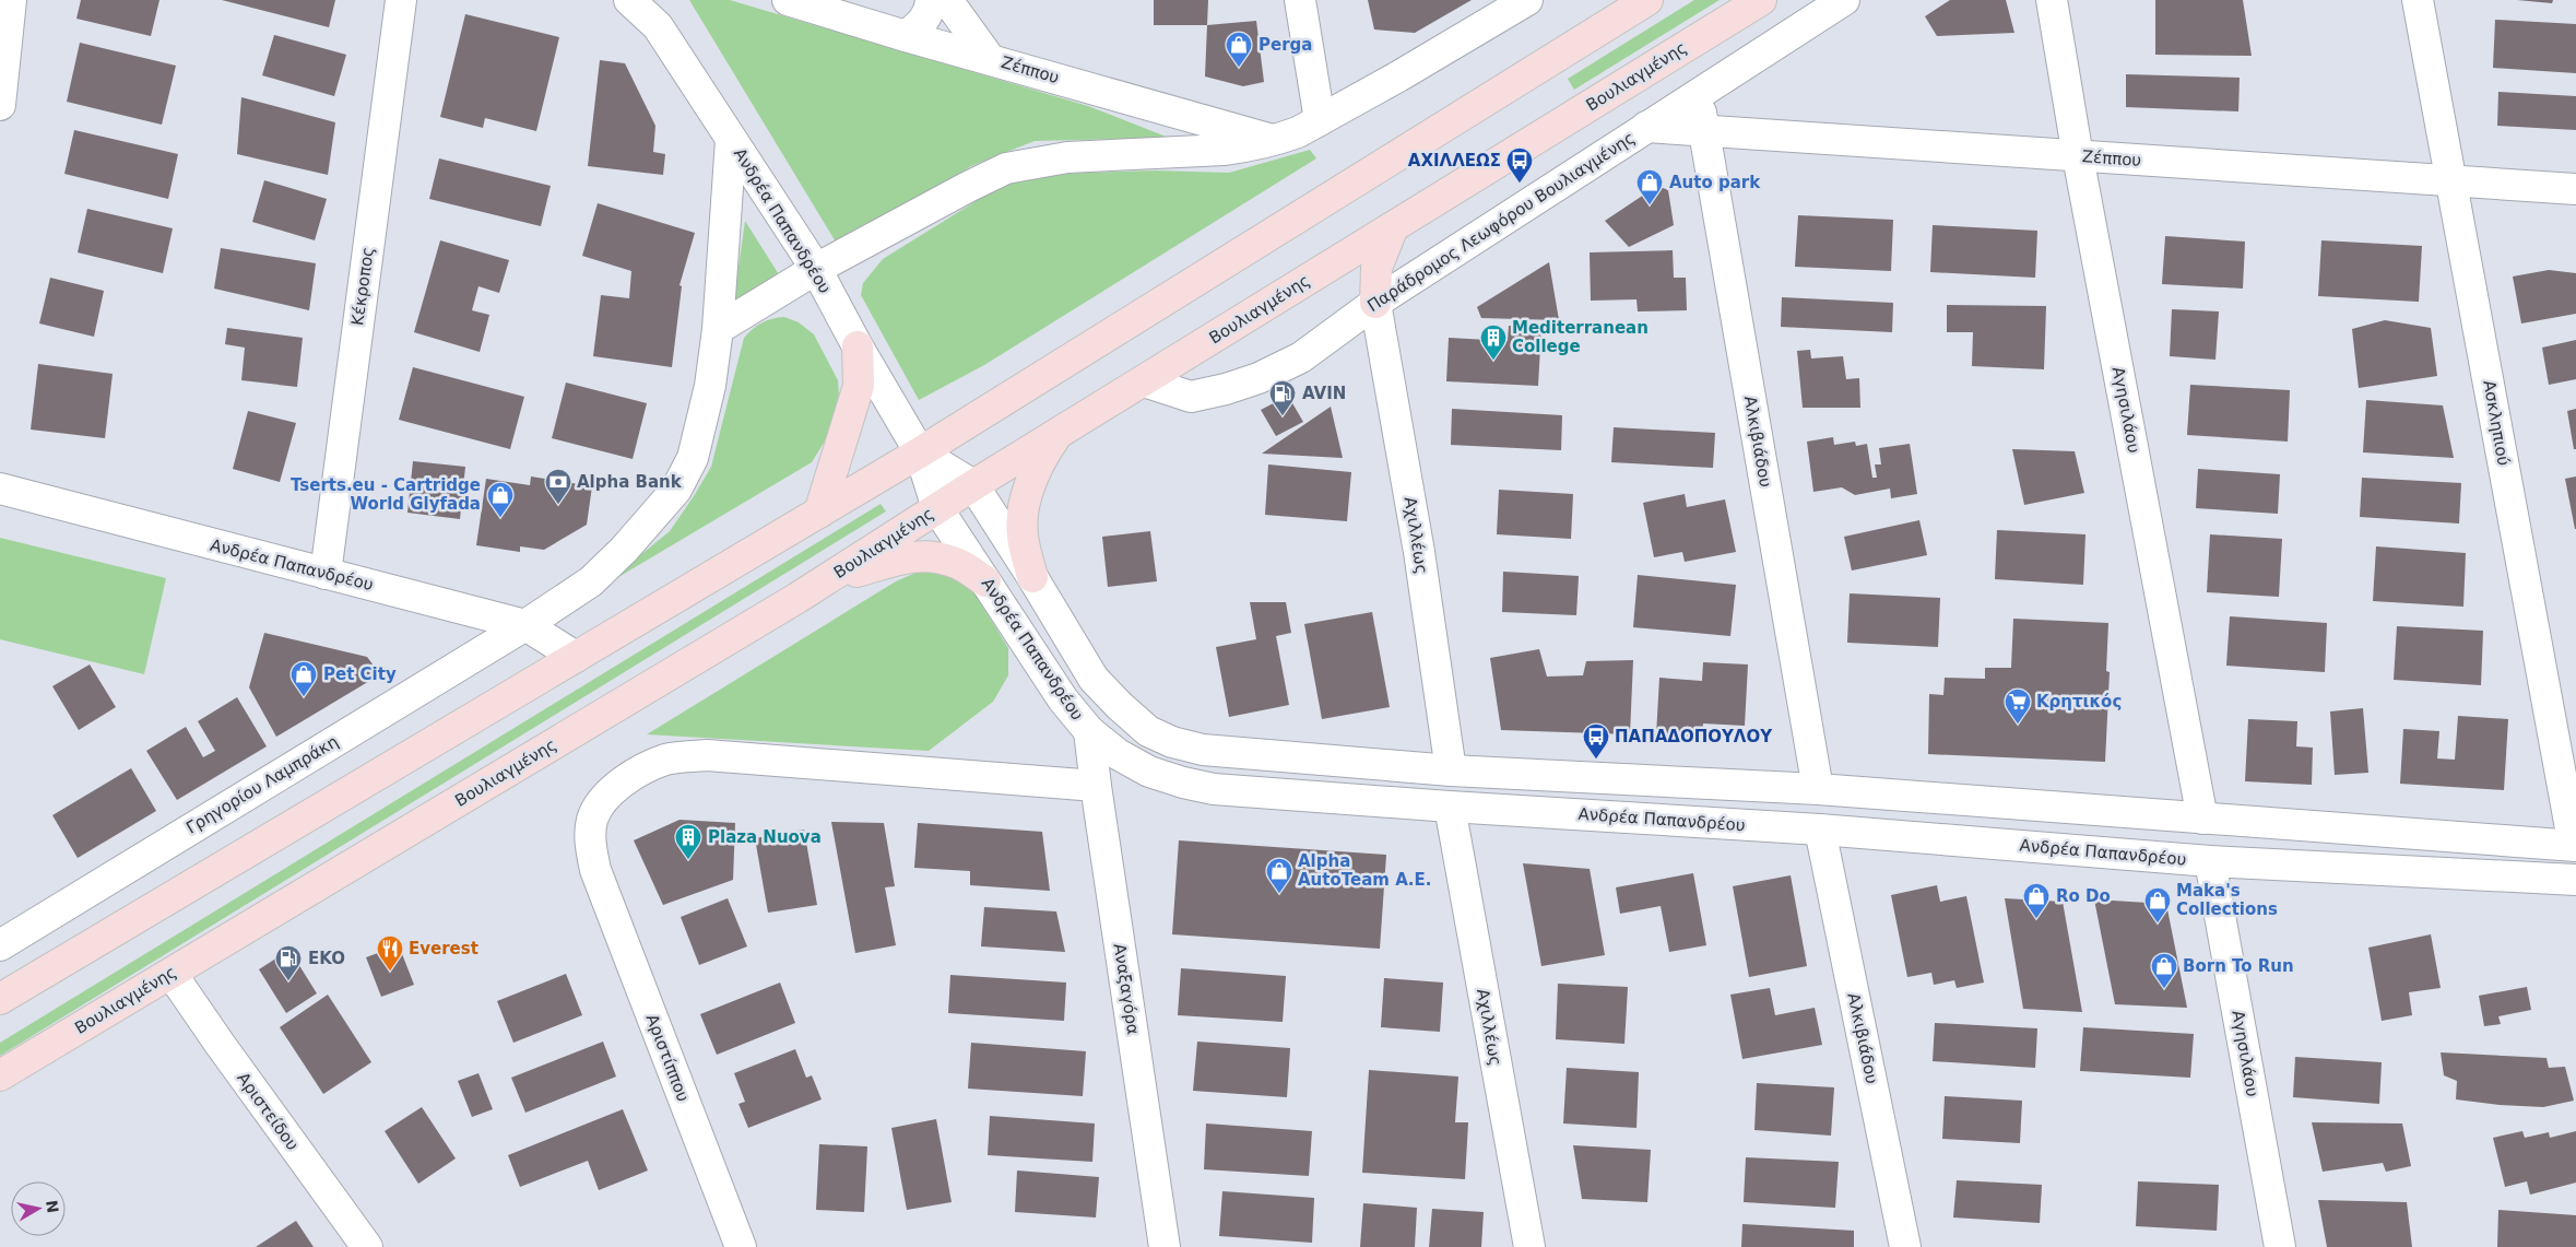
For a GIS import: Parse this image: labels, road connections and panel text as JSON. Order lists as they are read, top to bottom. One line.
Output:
{"streets":{"main road":["Βουλιαγμένης"],"street":["Ζέππου","Ανδρέα Παπανδρέου","Παράδρομος Λεωφόρου Βουλιαγμένης","Κέκροπος","Αγησιλάου","Ασκληπιού","Αλκιβιάδου","Αχιλλέως","Γρηγορίου Λαμπράκη","Αναξαγόρα","Αριστίππου","Αριστείδου"]},"crossings":[["Ζέππου","Παράδρομος Λεωφόρου Βουλιαγμένης"],["Ζέππου","Αγησιλάου"],["Ζέππου","Ασκληπιού"],["Ζέππου","Αλκιβιάδου"],["Βουλιαγμένης","Ανδρέα Παπανδρέου"],["Βουλιαγμένης","Παράδρομος Λεωφόρου Βουλιαγμένης"],["Βουλιαγμένης","Αριστείδου"],["Ανδρέα Παπανδρέου","Κέκροπος"],["Ανδρέα Παπανδρέου","Αγησιλάου"],["Ανδρέα Παπανδρέου","Ασκληπιού"],["Ανδρέα Παπανδρέου","Αλκιβιάδου"],["Ανδρέα Παπανδρέου","Αχιλλέως"],["Ανδρέα Παπανδρέου","Γρηγορίου Λαμπράκη"],["Ανδρέα Παπανδρέου","Αναξαγόρα"],["Παράδρομος Λεωφόρου Βουλιαγμένης","Αλκιβιάδου"],["Παράδρομος Λεωφόρου Βουλιαγμένης","Αχιλλέως"],["Αναξαγόρα","Αριστίππου"]],"places":{"shop":["Perga","Auto park","Tserts.eu - Cartridge World Glyfada","Pet City","Alpha AutoTeam Α.Ε.","Ro Do","Maka's Collections","Born To Run"],"bus stop":["ΑΧΙΛΛΕΩΣ","ΠΑΠΑΔΟΠΟΥΛΟΥ"],"building":["Mediterranean College","Plaza Nuova"],"fuel station":["AVIN","EKO"],"bank":["Alpha Bank"],"supermarket":["Κρητικός"],"restaurant":["Everest"]},"north":"right"}
